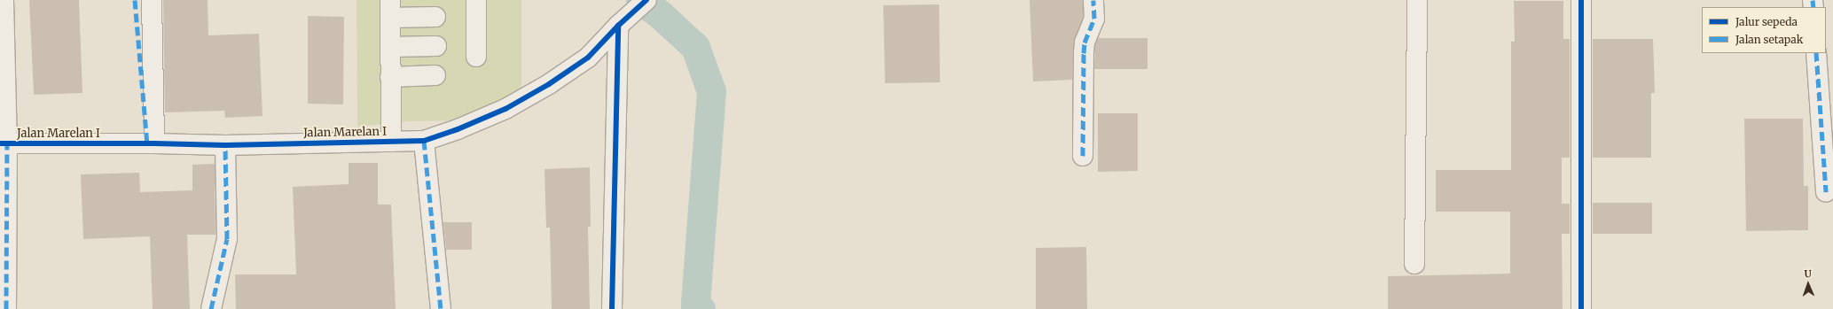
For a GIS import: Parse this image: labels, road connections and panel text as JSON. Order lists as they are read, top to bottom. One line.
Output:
{"streets":{"street":["Jalan Marelan I"]},"legend":["Jalur sepeda","Jalan setapak"],"north":"top"}
